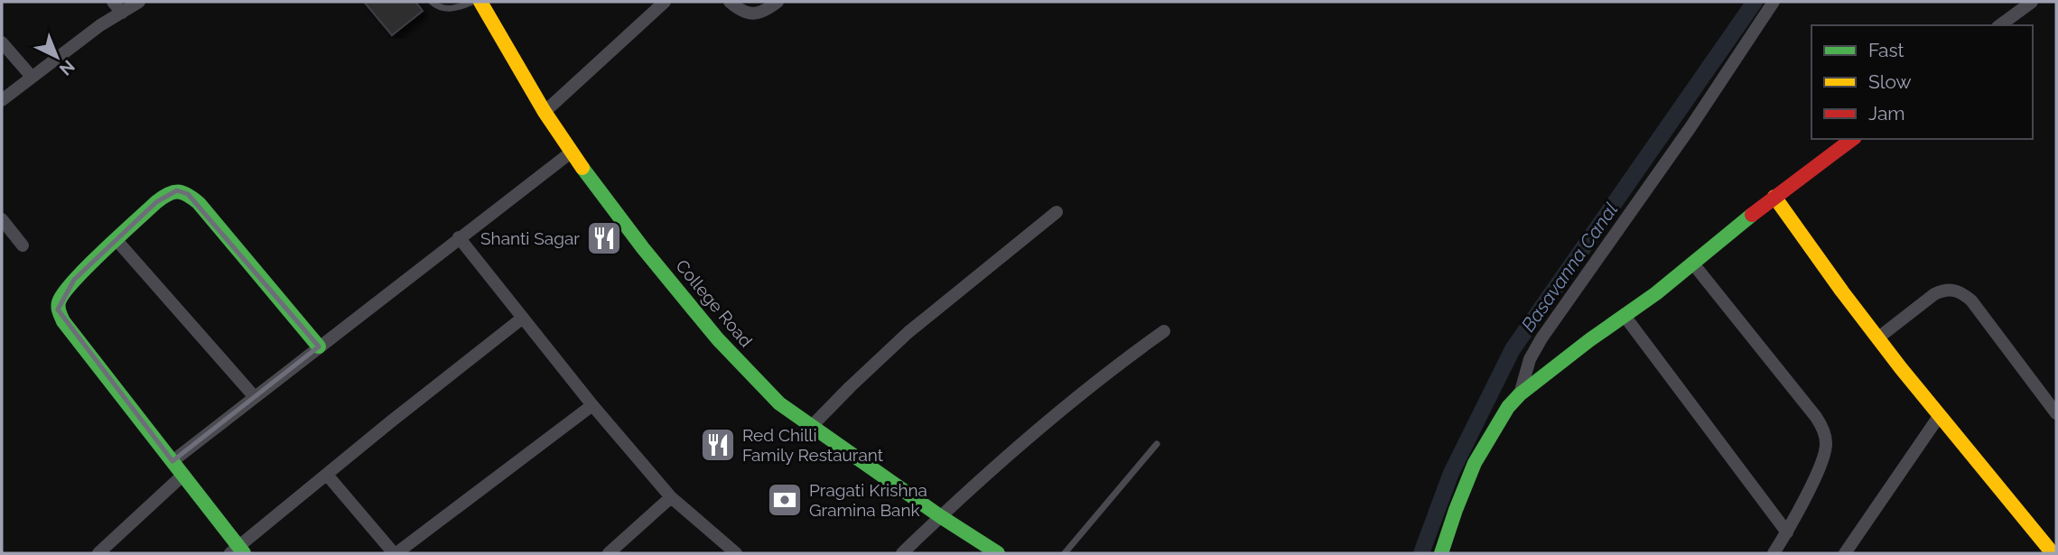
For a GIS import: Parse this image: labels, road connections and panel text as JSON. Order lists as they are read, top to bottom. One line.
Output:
{"streets":{"street":["College Road"]},"water":["Basavanna Canal"],"places":{"restaurant":["Shanti Sagar","Red Chilli Family Restaurant"],"bank":["Pragati Krishna Gramina Bank"]},"legend":["Fast","Slow","Jam"],"north":"bottom right"}
